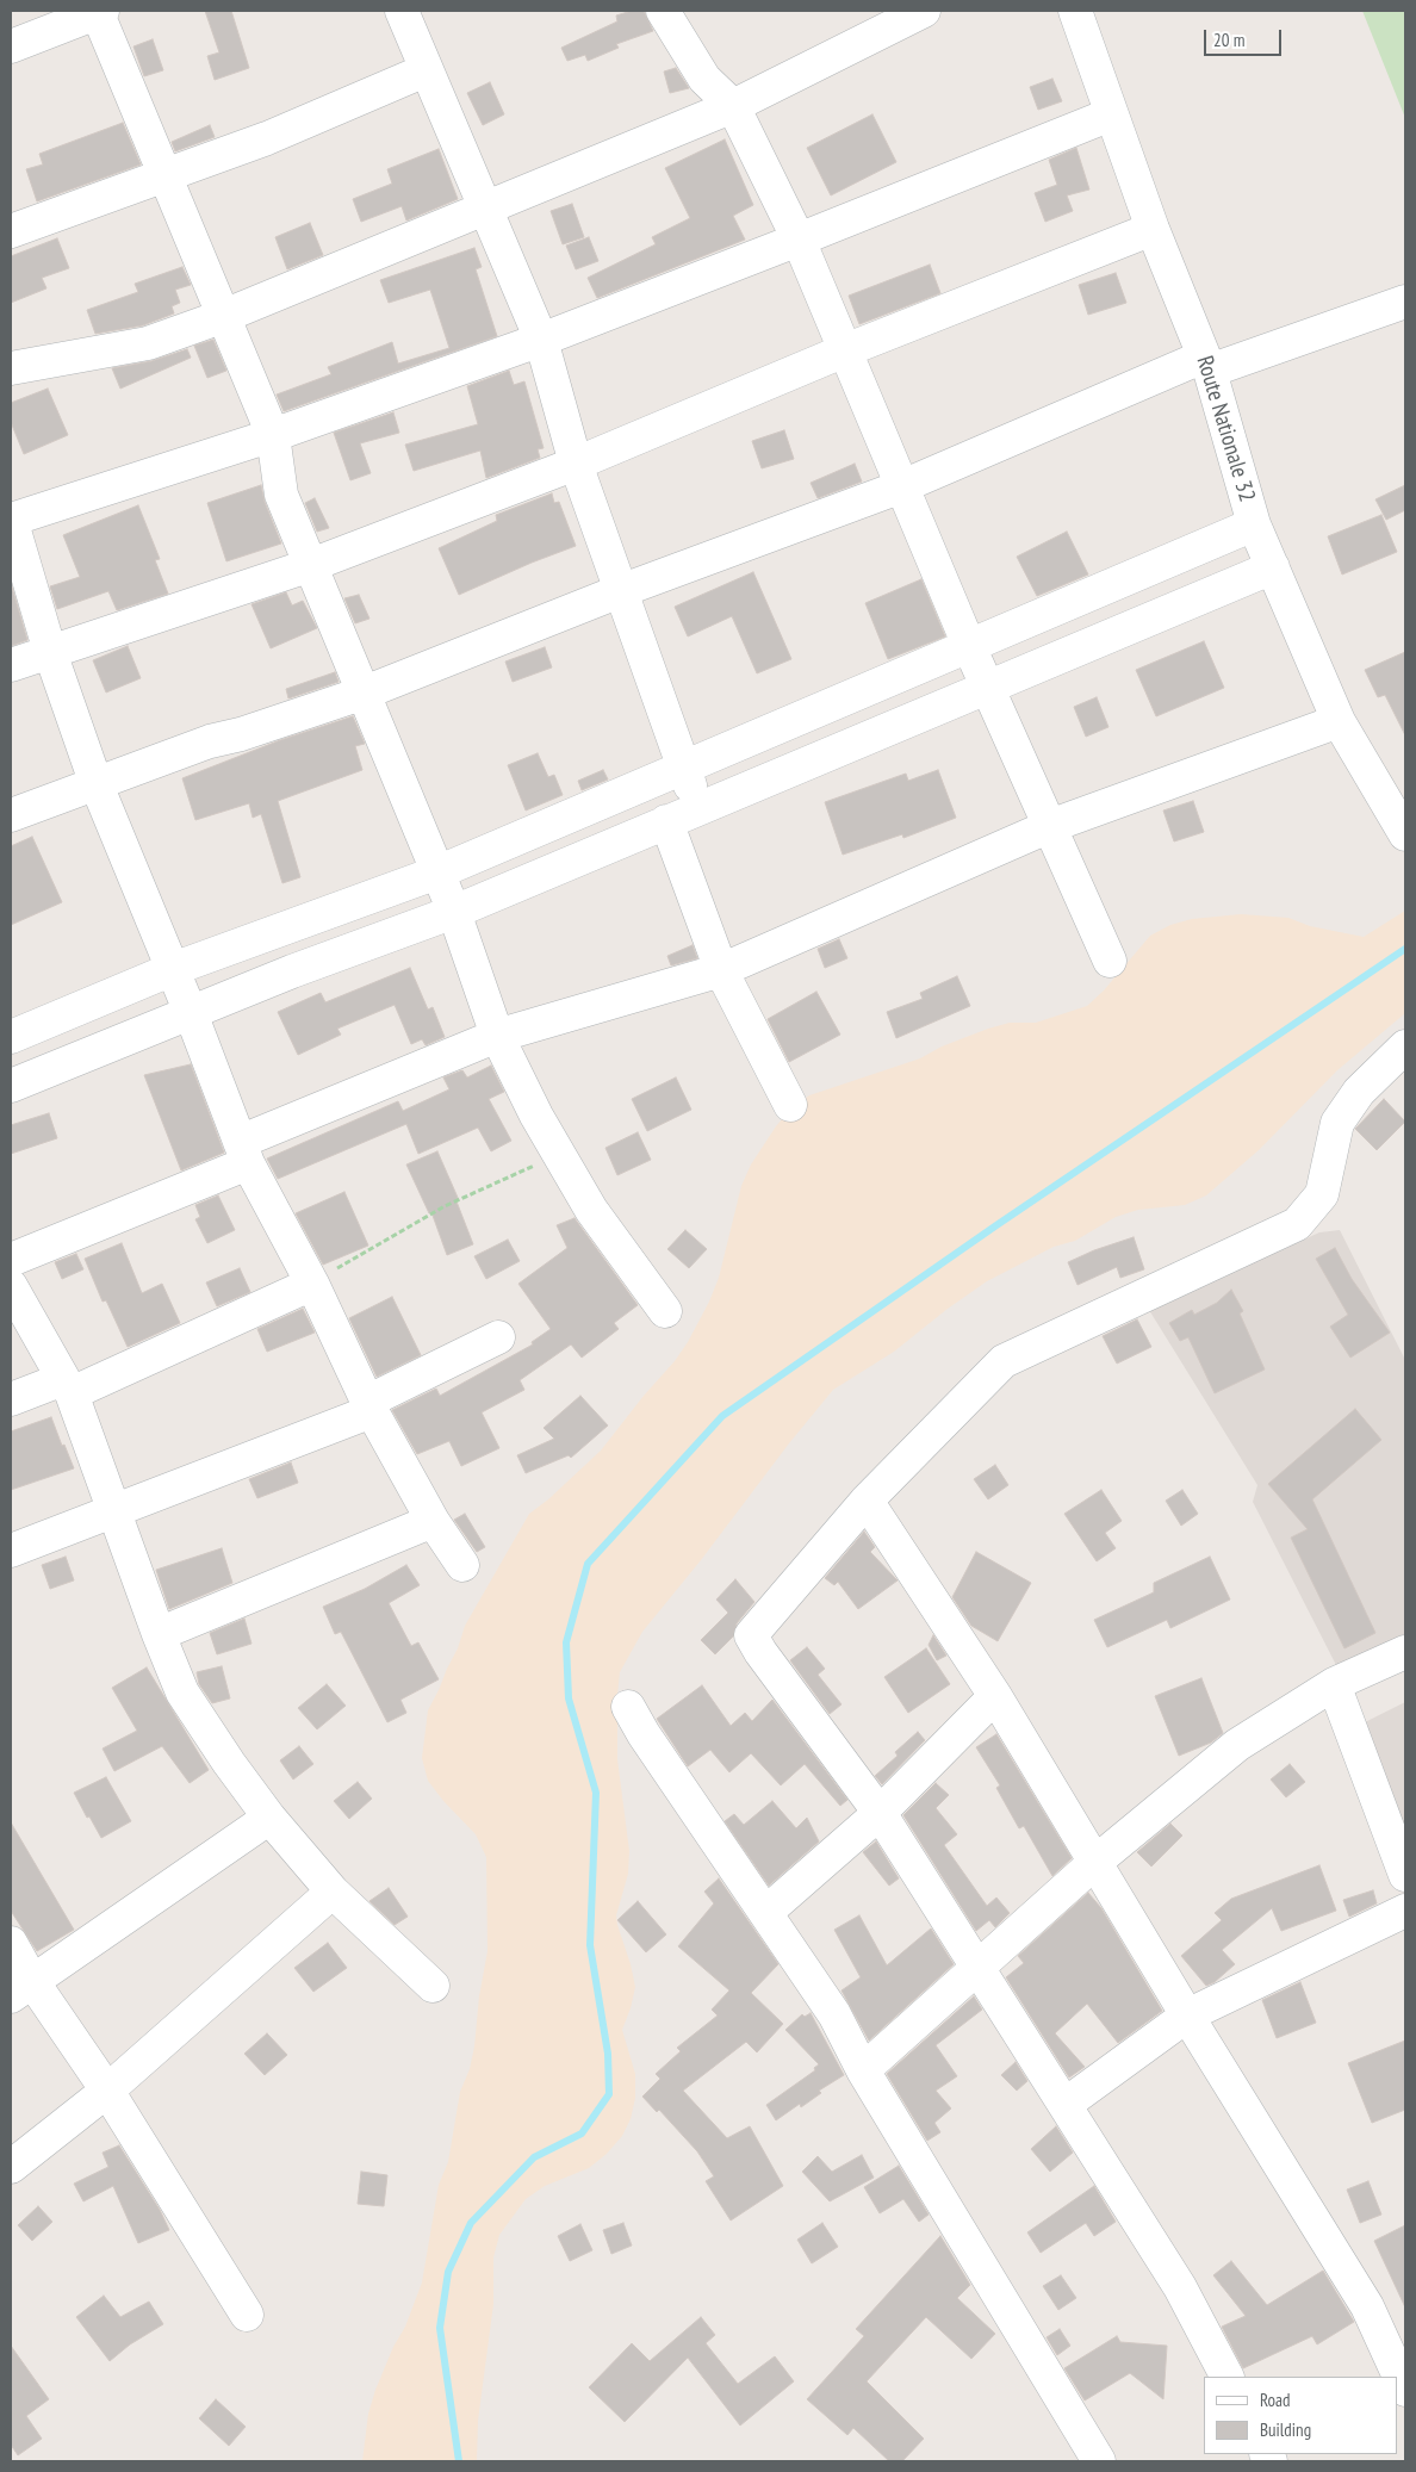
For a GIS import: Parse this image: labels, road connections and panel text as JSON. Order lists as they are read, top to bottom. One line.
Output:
{"streets":{"street":["Route Nationale 32"]},"legend":["Road","Building"],"scale_bar":"20 m"}
